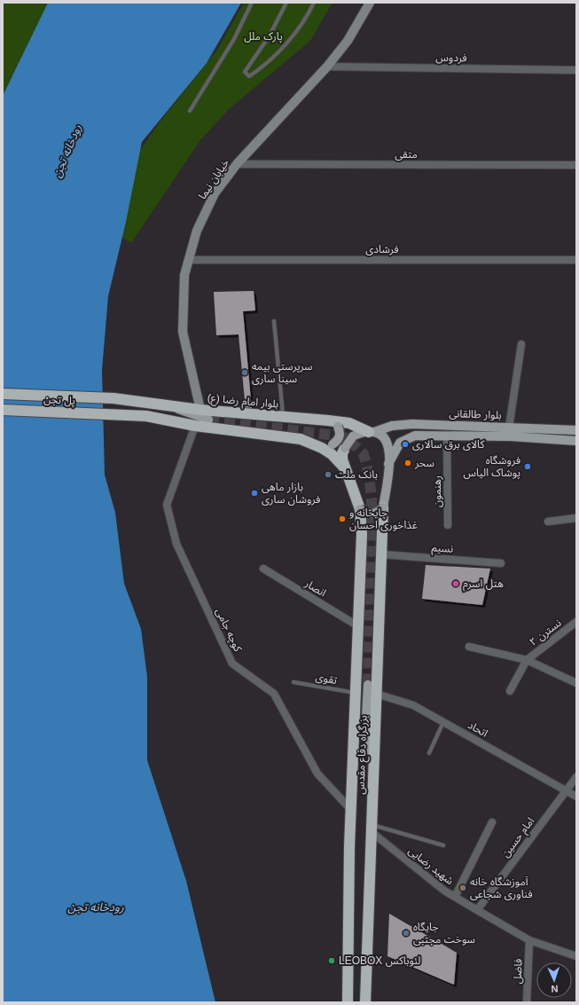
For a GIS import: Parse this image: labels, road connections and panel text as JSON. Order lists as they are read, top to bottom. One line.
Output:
{"streets":{"highway":["پل تجن","بلوار امام رضا (ع)","بزرگراه دفاع مقدس"],"main road":["بلوار طالقانی"],"street":["فردوس","متقی","خیابان نیما","فرشادی","رهنمون","نسیم","انصار","کوچه جامی","نسترن ۲","اتحاد","امام حسین","شهید رضایی","فاضل"],"lane":["تقوی"]},"crossings":[["فردوس","خیابان نیما"],["متقی","خیابان نیما"],["خیابان نیما","فرشادی"],["خیابان نیما","بلوار امام رضا (ع)"],["پل تجن","بلوار امام رضا (ع)"],["پل تجن","کوچه جامی"],["بلوار امام رضا (ع)","بلوار طالقانی"],["بلوار طالقانی","رهنمون"],["نسیم","بزرگراه دفاع مقدس"],["انصار","بزرگراه دفاع مقدس"],["کوچه جامی","بزرگراه دفاع مقدس"],["تقوی","بزرگراه دفاع مقدس"],["اتحاد","بزرگراه دفاع مقدس"],["اتحاد","امام حسین"],["بزرگراه دفاع مقدس","شهید رضایی"],["امام حسین","شهید رضایی"],["شهید رضایی","فاضل"]],"water":["رودخانه تجن"],"parks":["پارک ملل"],"places":["سرپرستی بیمه سینا ساری","کالای برق سالاری","سحر","فروشگاه پوشاک الیاس","بانک ملت","بازار ماهی فروشان ساری","چایخانه و غذاخوری احسان","هتل اسرم","آموزشگاه خانه فناوری شجاعی","جایگاه سوخت مجتبی","LEOBOX لئوباکس"],"north":"bottom"}
